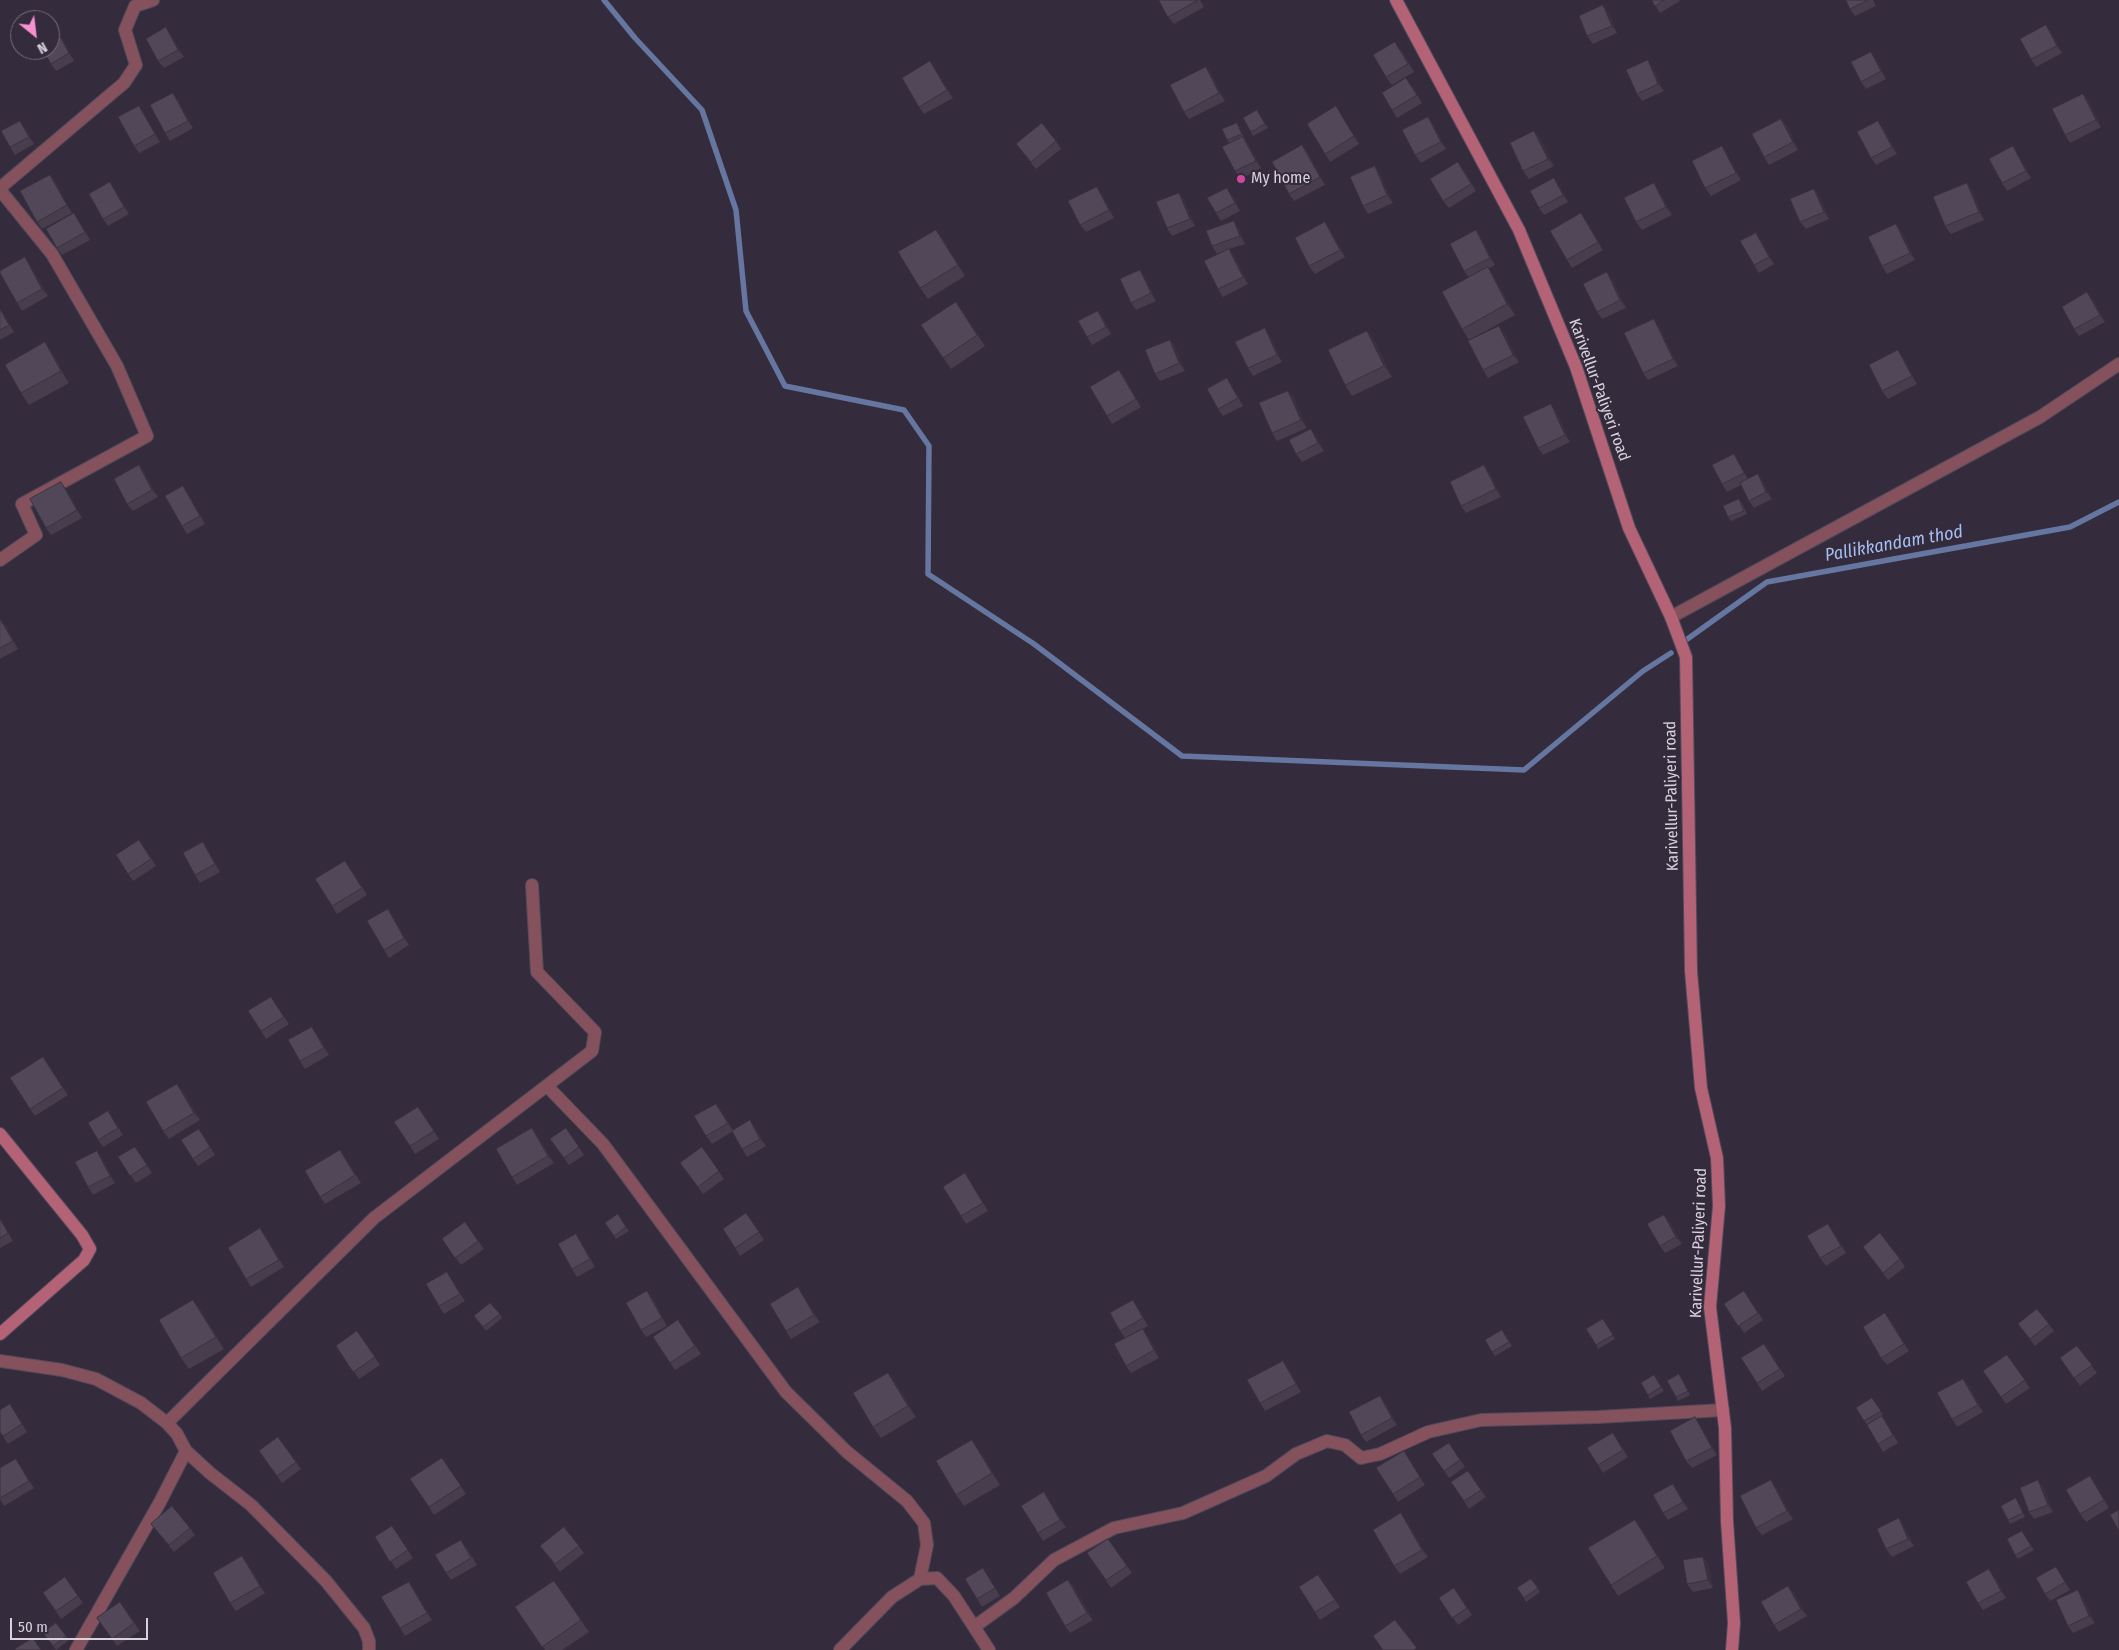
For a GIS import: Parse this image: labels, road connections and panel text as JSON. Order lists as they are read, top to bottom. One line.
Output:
{"streets":{"street":["Karivellur-Paliyeri road"]},"water":["Pallikkandam thod"],"places":["My home"],"scale_bar":"50 m","north":"bottom right"}
